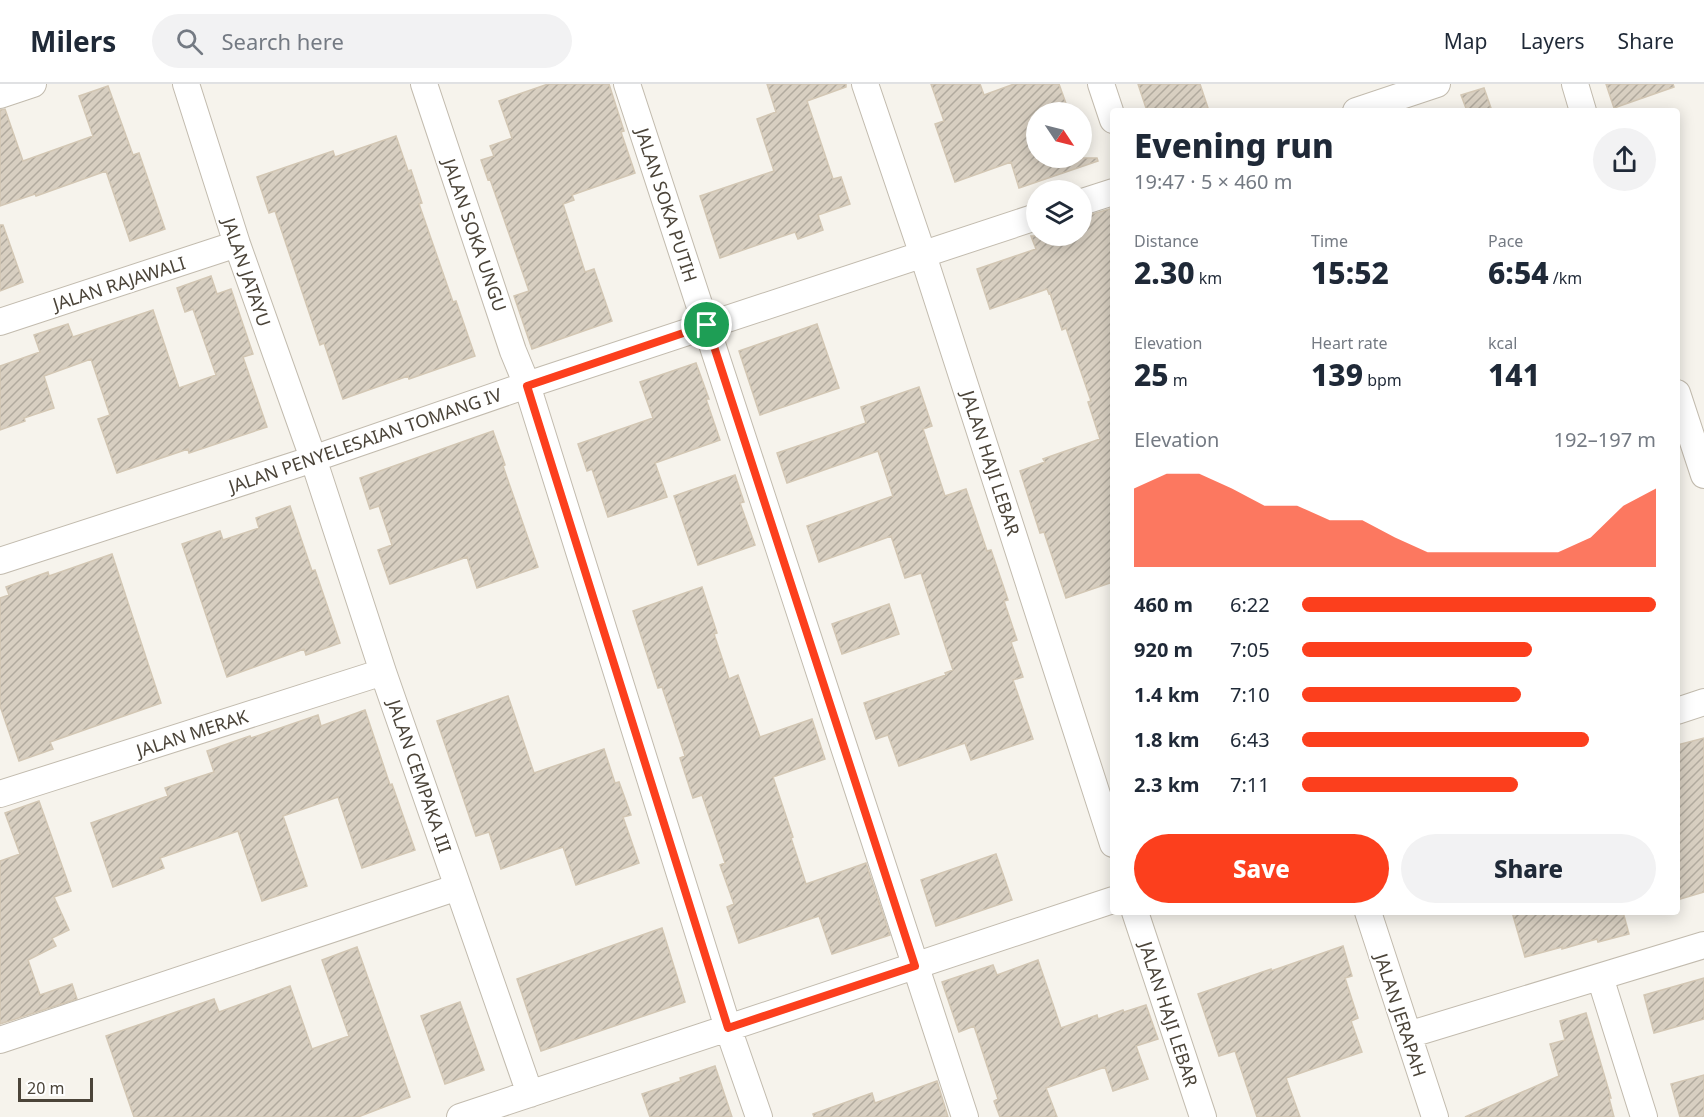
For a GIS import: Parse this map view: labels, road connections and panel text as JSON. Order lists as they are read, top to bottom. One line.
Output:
{"streets":{"street":["JALAN SOKA PUTIH","JALAN SOKA UNGU","JALAN JATAYU","JALAN RAJAWALI","JALAN PENYELESAIAN TOMANG IV","JALAN HAJI LEBAR","JALAN MERAK","JALAN CEMPAKA III","JALAN JERAPAH"]},"crossings":[["JALAN SOKA PUTIH","JALAN PENYELESAIAN TOMANG IV"],["JALAN SOKA UNGU","JALAN PENYELESAIAN TOMANG IV"],["JALAN JATAYU","JALAN RAJAWALI"],["JALAN JATAYU","JALAN PENYELESAIAN TOMANG IV"],["JALAN JATAYU","JALAN CEMPAKA III"],["JALAN PENYELESAIAN TOMANG IV","JALAN HAJI LEBAR"],["JALAN PENYELESAIAN TOMANG IV","JALAN CEMPAKA III"],["JALAN MERAK","JALAN CEMPAKA III"]],"scale_bar":"20 m","north":"bottom right","page":{"header":"Milers","search":"Search here","nav":["Map","Layers","Share"],"heading":["Evening run","19:47 · 5 × 460 m"],"stats":[["Distance","2.30 km"],["Time","15:52"],["Pace","6:54 /km"],["Elevation","25 m"],["Heart rate","139 bpm"],["kcal","141"]],"chart":["Elevation","192–197 m"],"list":[{"name":"460 m","note":"6:22"},{"name":"920 m","note":"7:05"},{"name":"1.4 km","note":"7:10"},{"name":"1.8 km","note":"6:43"},{"name":"2.3 km","note":"7:11"}],"buttons":["Save","Share"],"scale":"20 m"}}
